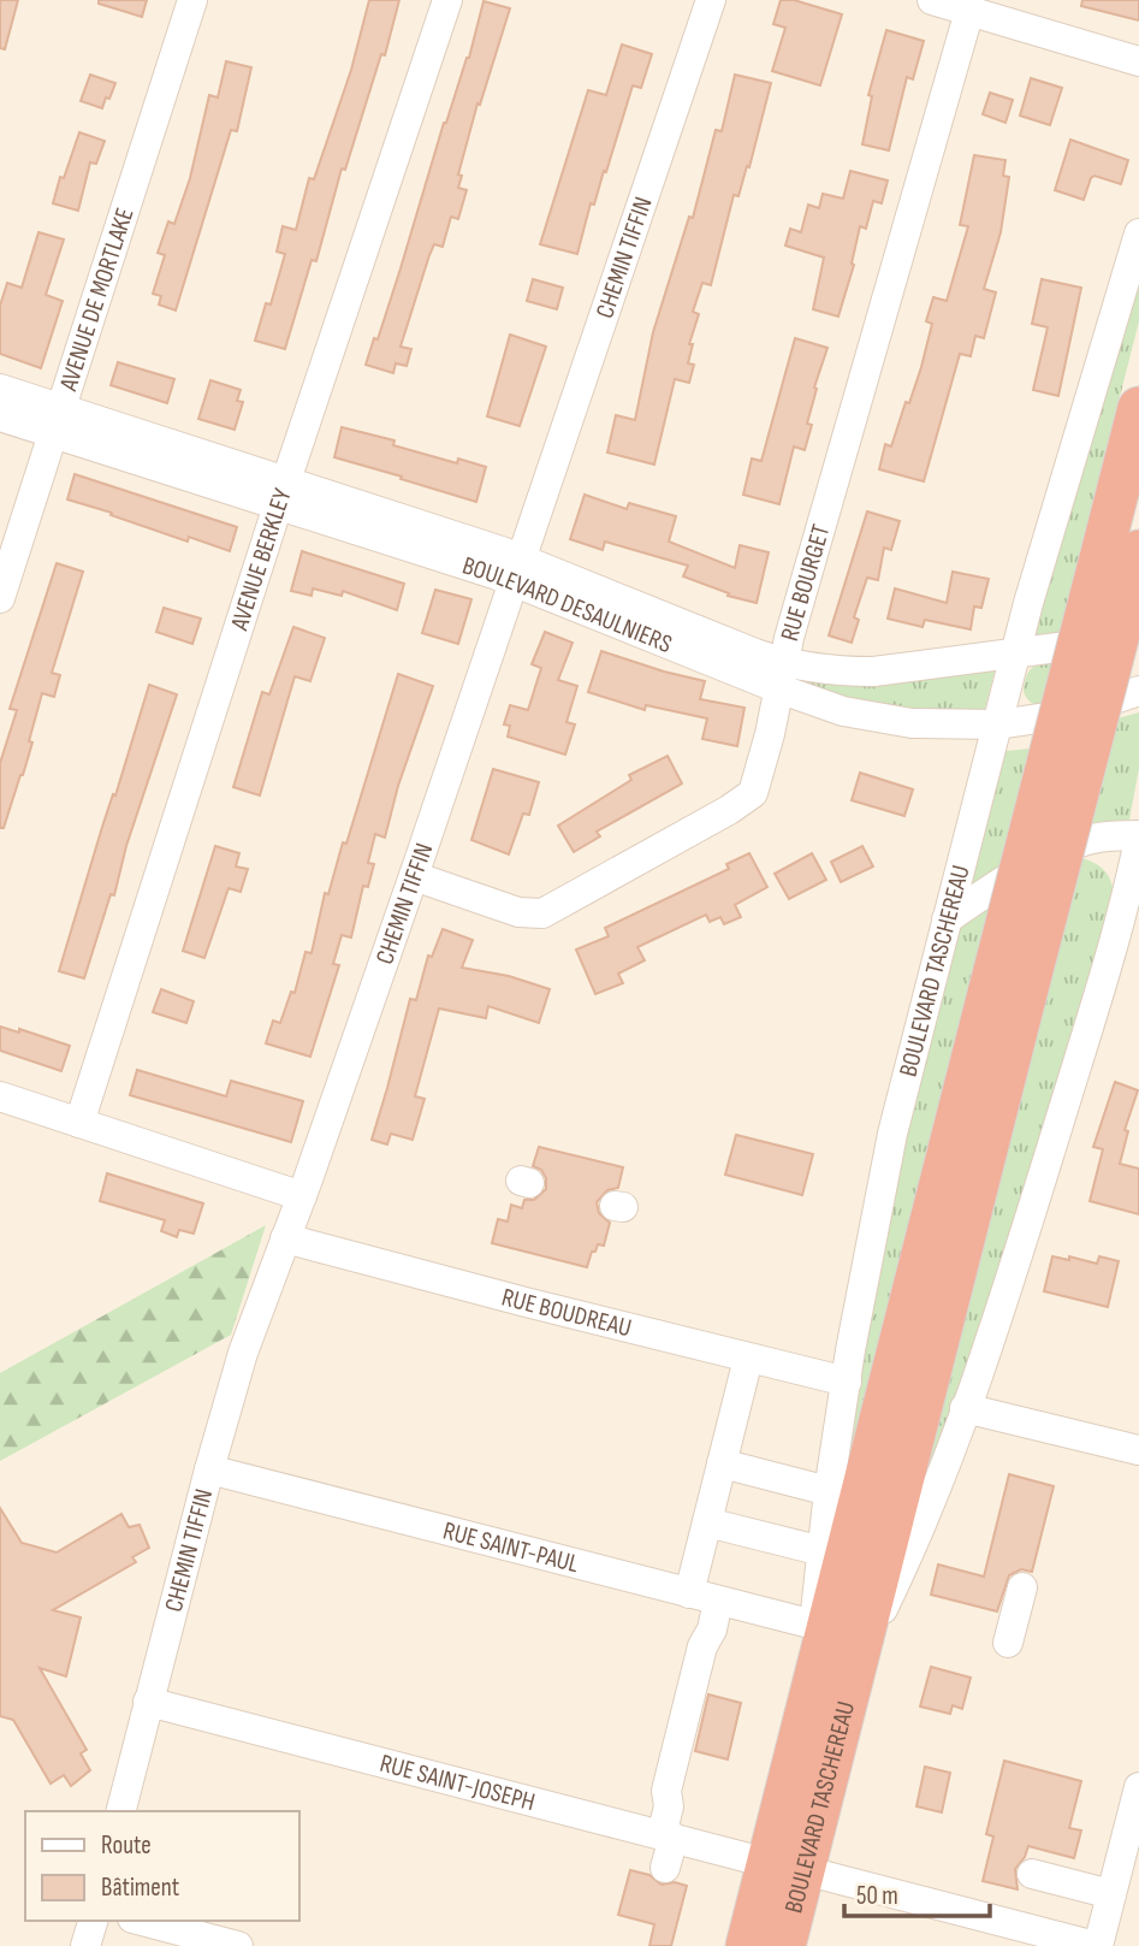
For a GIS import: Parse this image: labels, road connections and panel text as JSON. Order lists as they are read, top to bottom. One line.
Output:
{"streets":{"highway":["BOULEVARD TASCHEREAU"],"street":["CHEMIN TIFFIN","AVENUE DE MORTLAKE","AVENUE BERKLEY","RUE BOURGET","BOULEVARD DESAULNIERS","RUE BOUDREAU","RUE SAINT-PAUL","RUE SAINT-JOSEPH"]},"crossings":[["CHEMIN TIFFIN","RUE BOURGET"],["CHEMIN TIFFIN","BOULEVARD DESAULNIERS"],["CHEMIN TIFFIN","RUE BOUDREAU"],["CHEMIN TIFFIN","RUE SAINT-PAUL"],["CHEMIN TIFFIN","RUE SAINT-JOSEPH"],["AVENUE DE MORTLAKE","BOULEVARD DESAULNIERS"],["AVENUE BERKLEY","BOULEVARD DESAULNIERS"],["RUE BOURGET","BOULEVARD DESAULNIERS"],["BOULEVARD DESAULNIERS","BOULEVARD TASCHEREAU"],["BOULEVARD TASCHEREAU","RUE BOUDREAU"],["BOULEVARD TASCHEREAU","RUE SAINT-PAUL"],["BOULEVARD TASCHEREAU","RUE SAINT-JOSEPH"]],"legend":["Route","Bâtiment"],"scale_bar":"50 m"}
